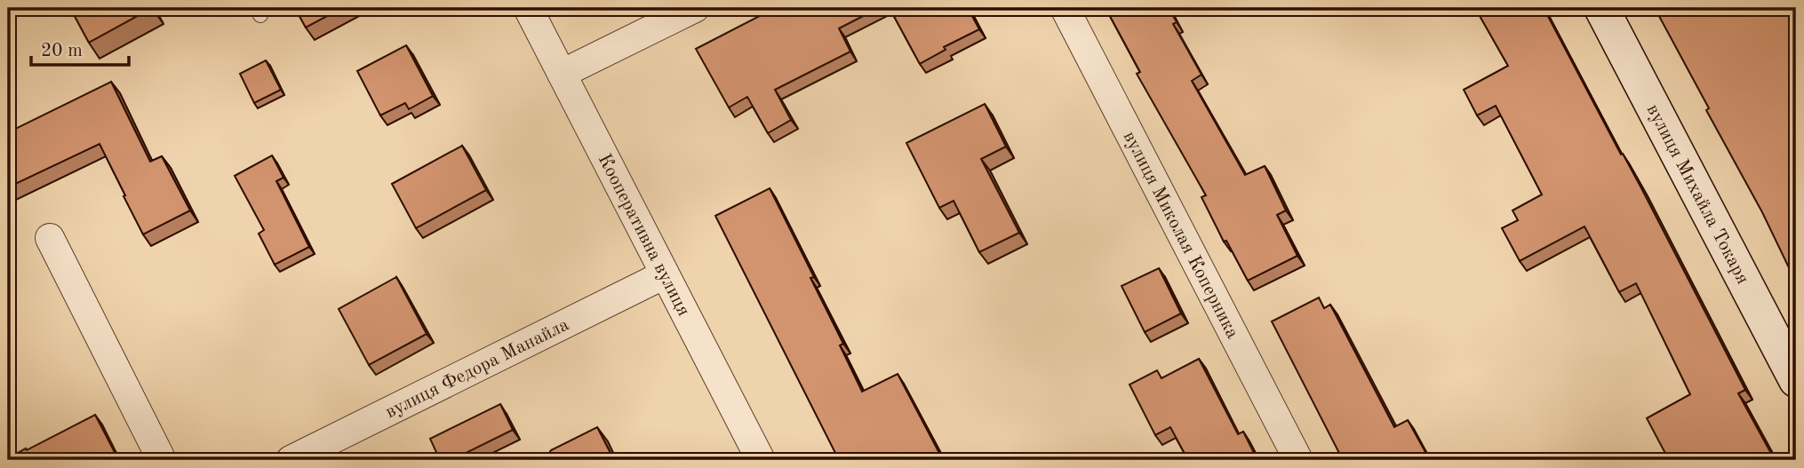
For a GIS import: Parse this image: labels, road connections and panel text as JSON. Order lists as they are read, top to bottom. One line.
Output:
{"streets":{"street":["вулиця Михайла Токаря","Кооперативна вулиця","вулиця Миколая Коперника","вулиця Федора Манайла"]},"crossings":[["Кооперативна вулиця","вулиця Федора Манайла"]],"scale_bar":"20 m"}
